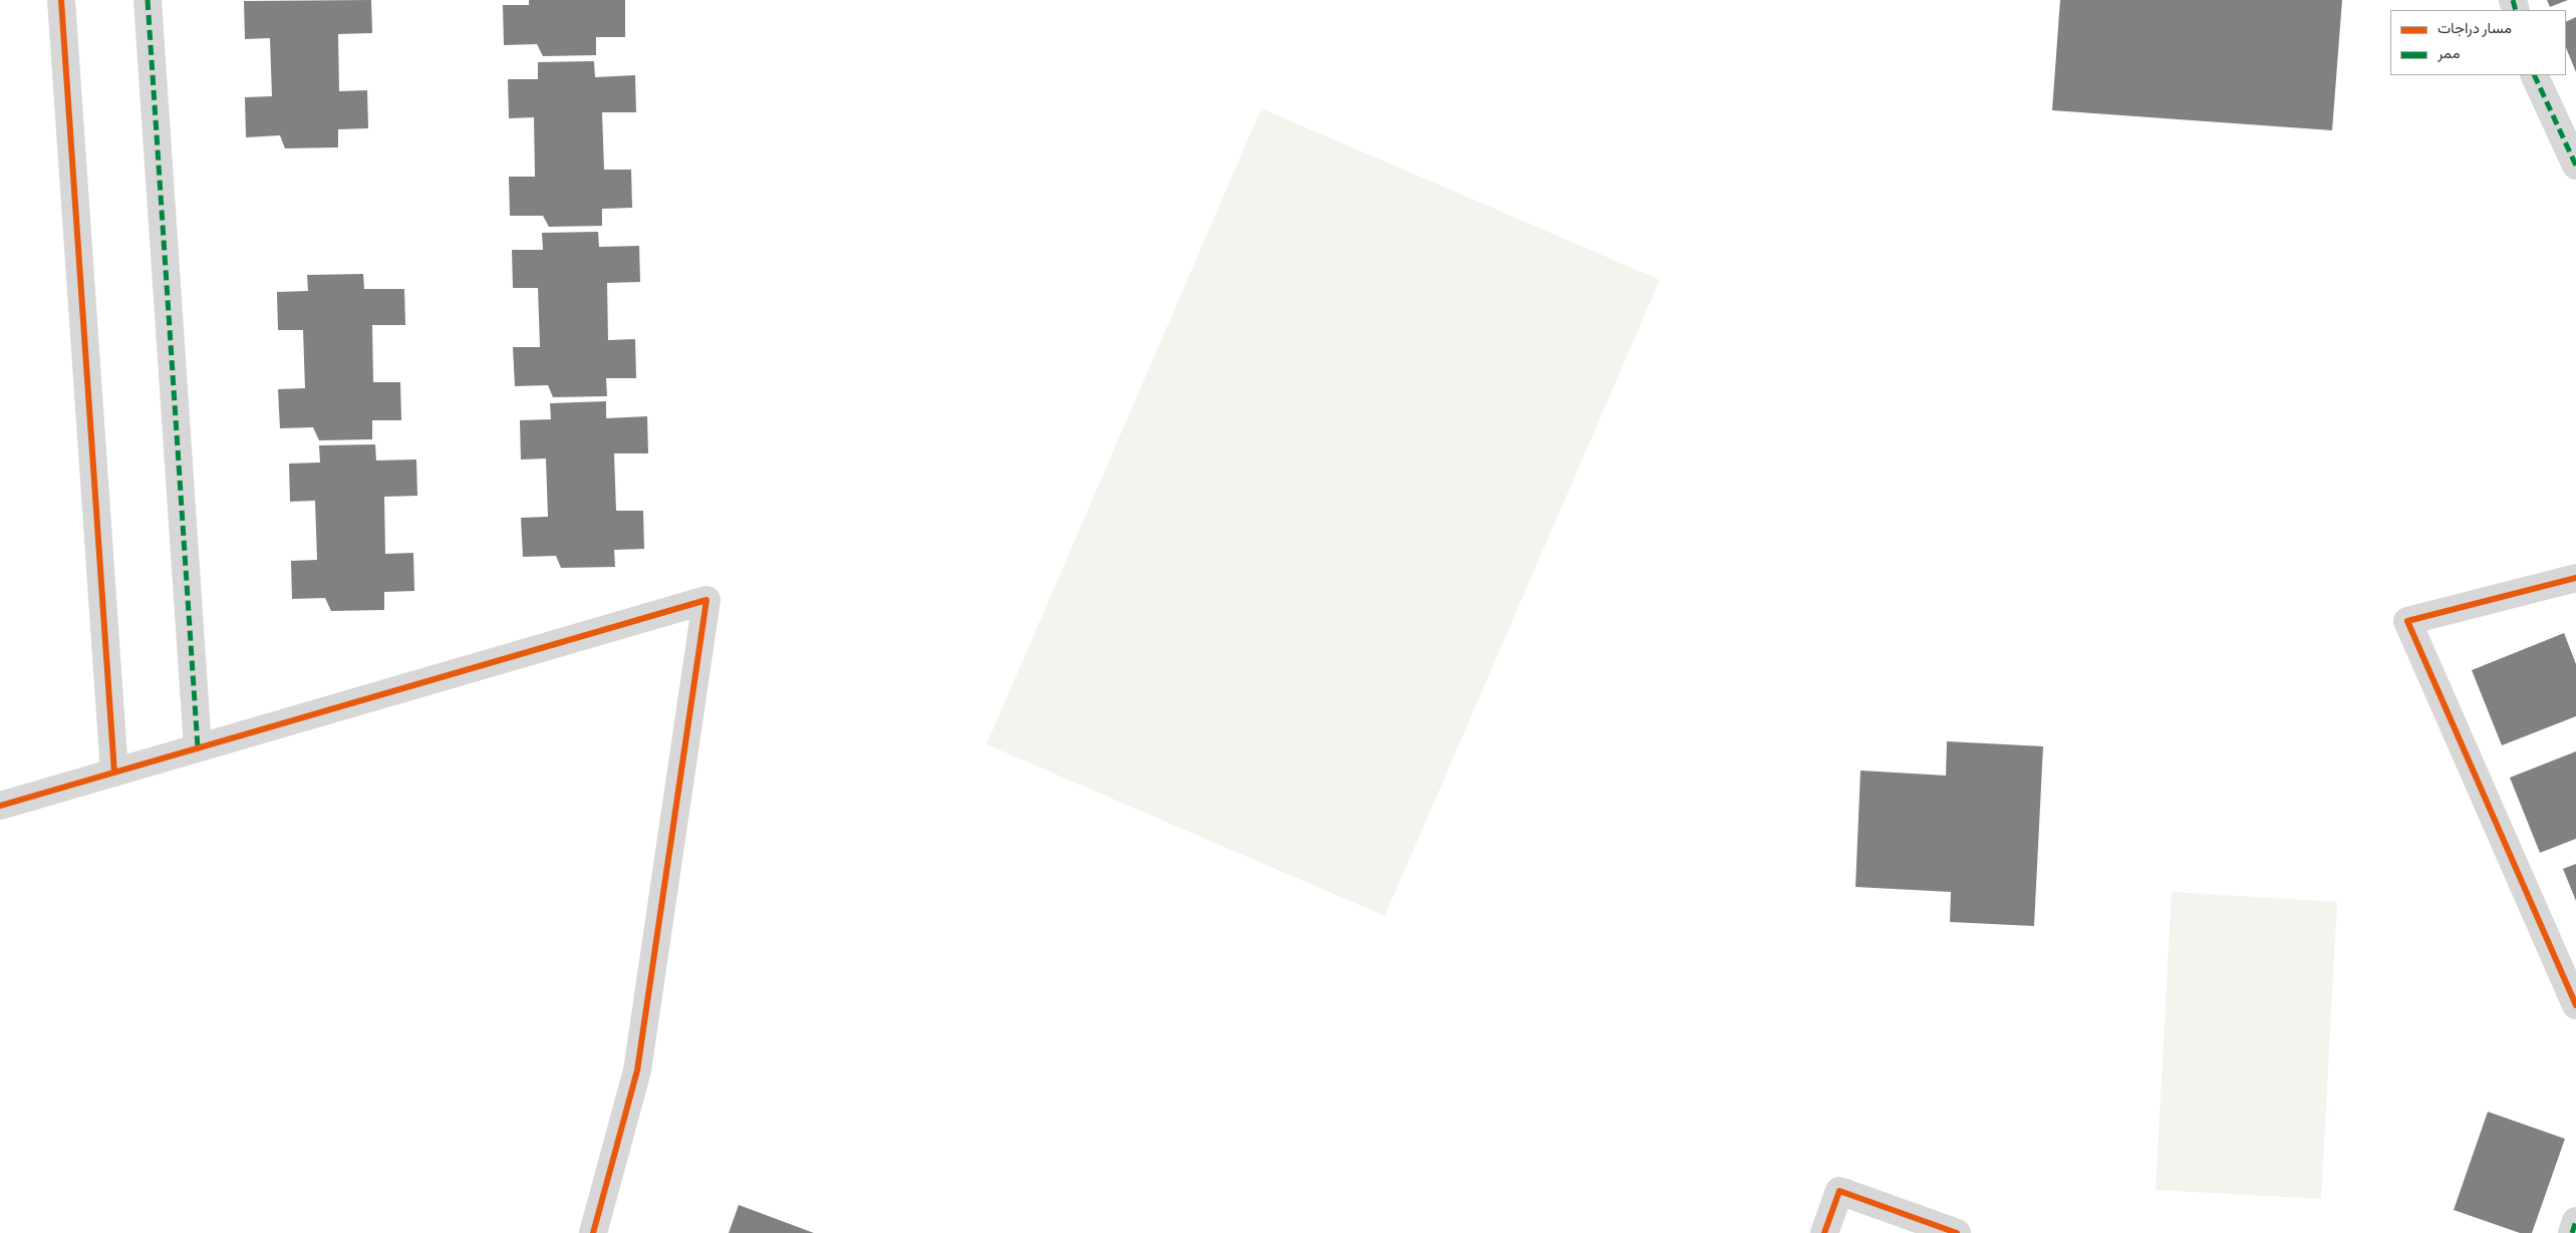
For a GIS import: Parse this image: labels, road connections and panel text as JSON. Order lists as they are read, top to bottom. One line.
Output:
{"legend":["مسار دراجات","ممر"]}
